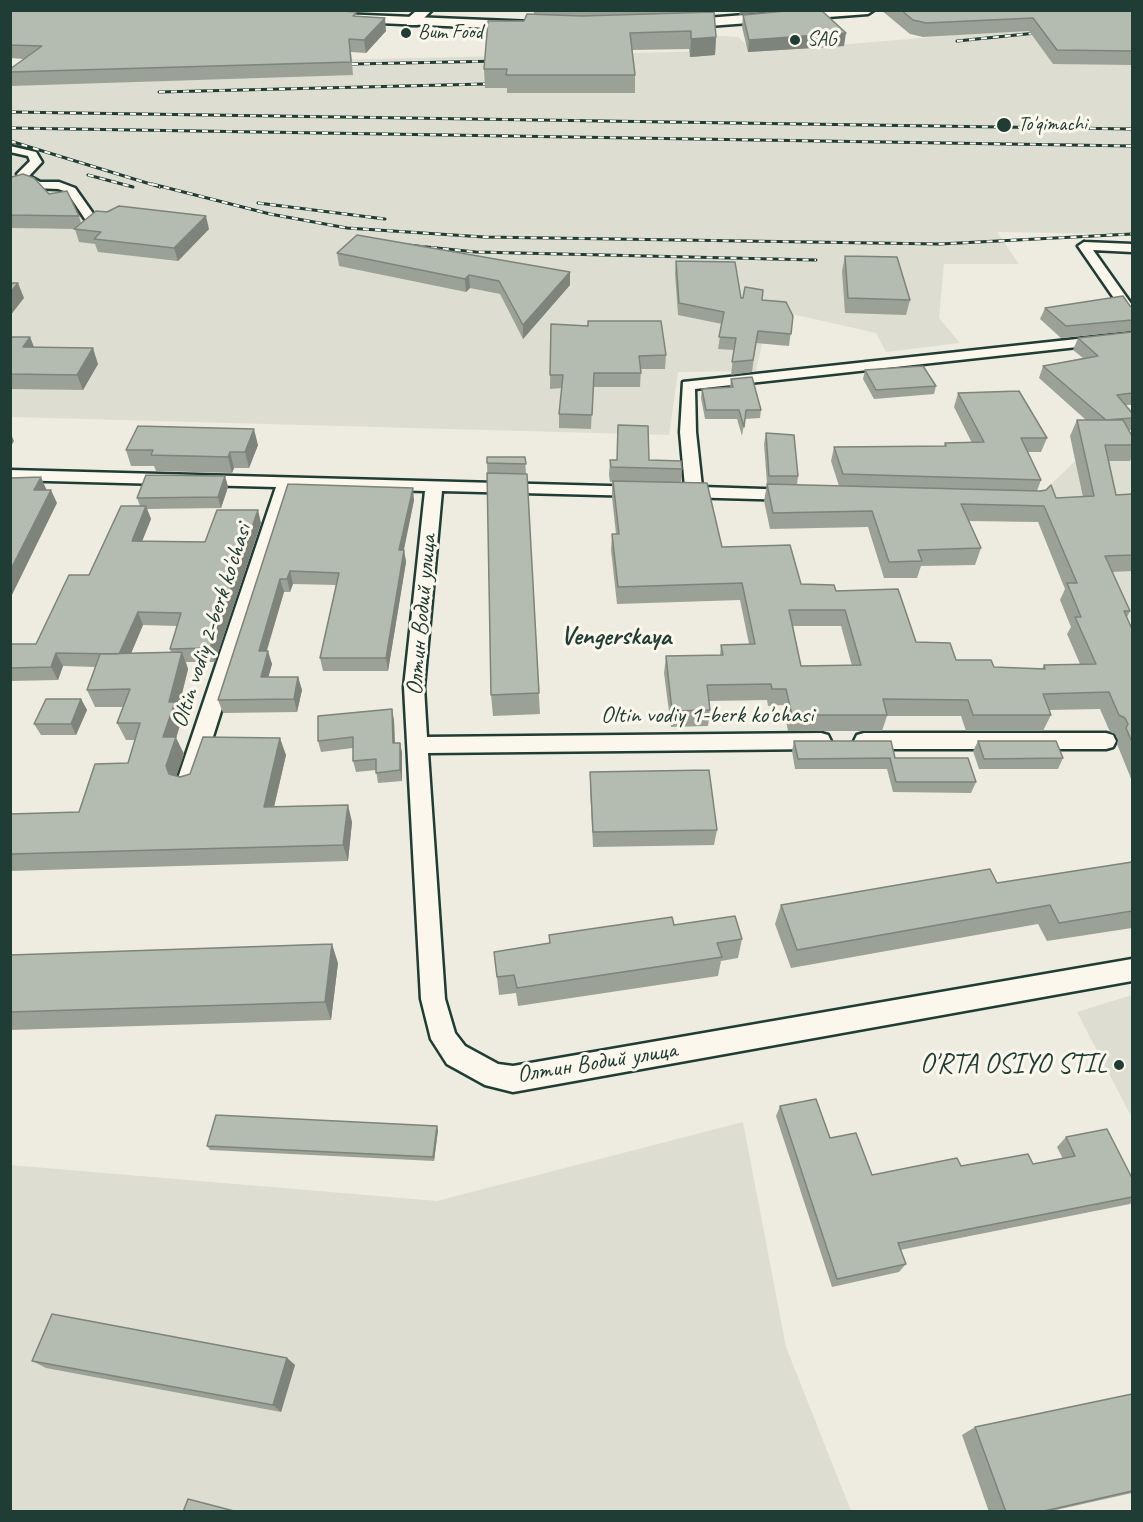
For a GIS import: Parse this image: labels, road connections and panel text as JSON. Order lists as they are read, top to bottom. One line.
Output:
{"streets":{"street":["Олтин Водий улица","Oltin vodiy 2-berk ko'chasi","Oltin vodiy 1-berk ko'chasi"]},"crossings":[["Олтин Водий улица","Oltin vodiy 1-berk ko'chasi"]],"districts":["Vengerskaya"],"places":["Bum Food","SAG","To'qimachi","O'RTA OSIYO STIL"]}
